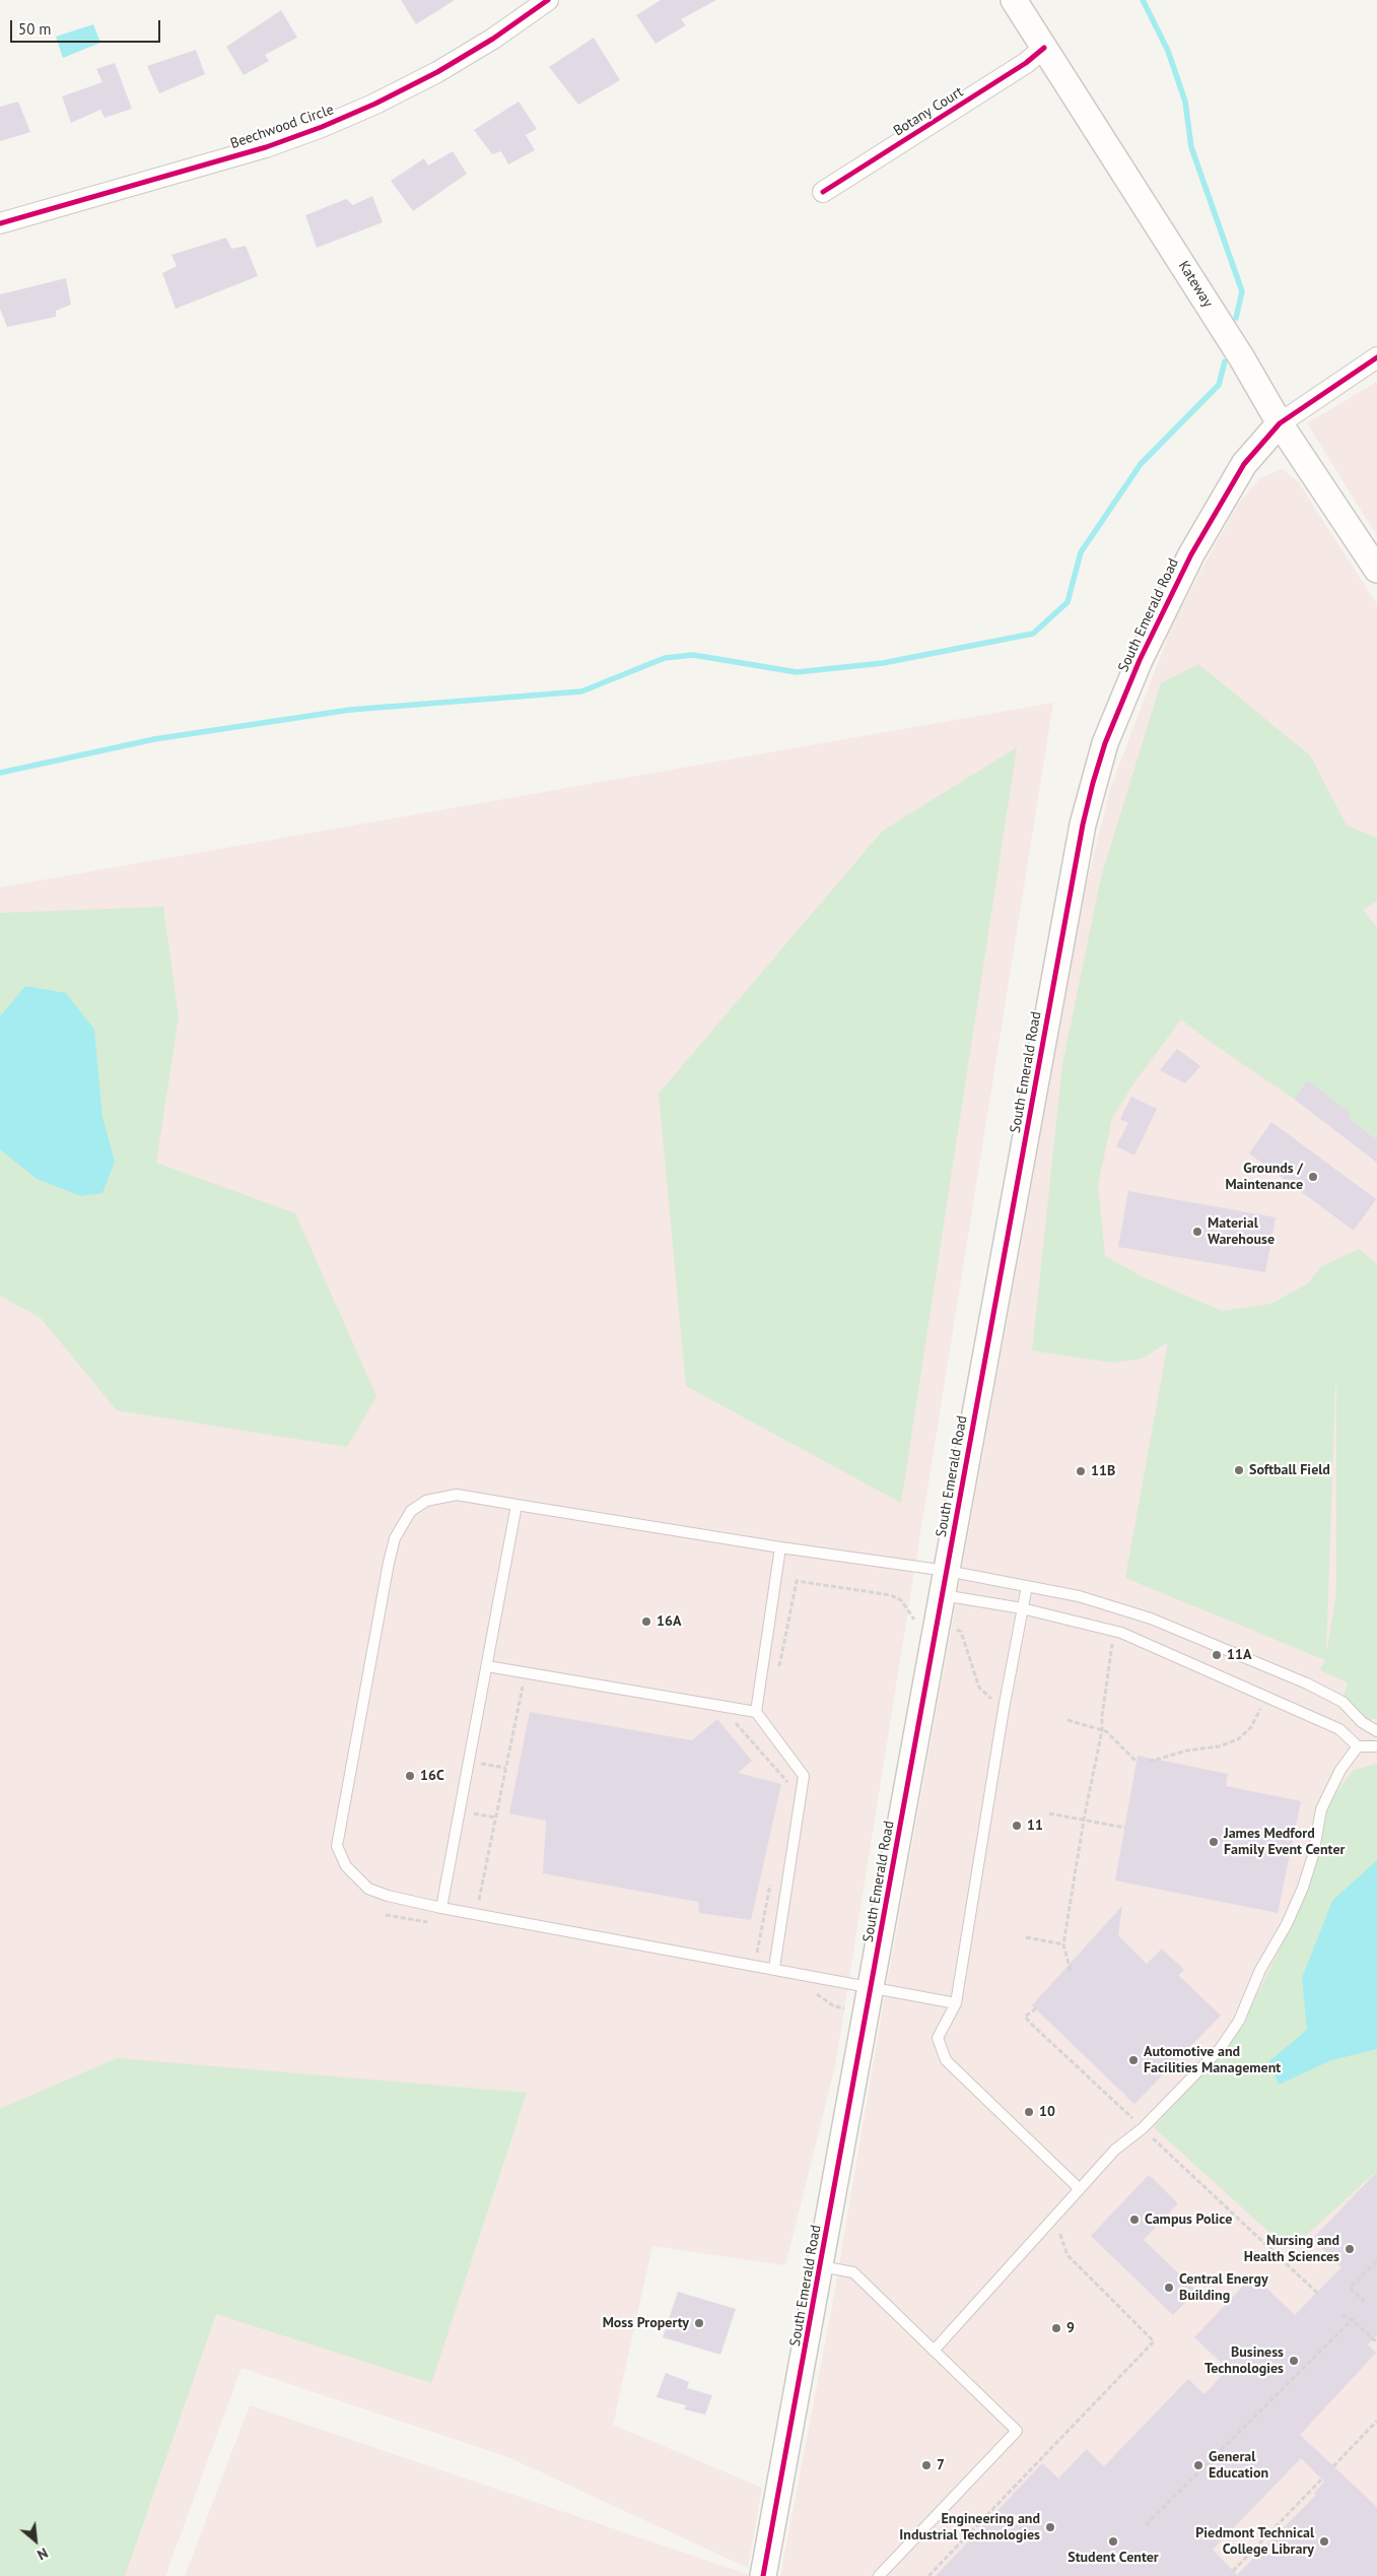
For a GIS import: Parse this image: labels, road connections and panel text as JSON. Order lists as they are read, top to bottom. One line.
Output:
{"streets":{"street":["Botany Court","Beechwood Circle","Kateway","South Emerald Road"]},"crossings":[["Botany Court","Kateway"],["Kateway","South Emerald Road"]],"places":["Grounds / Maintenance","Material Warehouse","Softball Field","11B","16A","11A","16C","11","James Medford Family Event Center","Automotive and Facilities Management","10","Campus Police","Nursing and Health Sciences","Central Energy Building","Moss Property","9","Business Technologies","7","General Education","Engineering and Industrial Technologies","Student Center","Piedmont Technical College Library"],"scale_bar":"50 m","north":"bottom right"}
